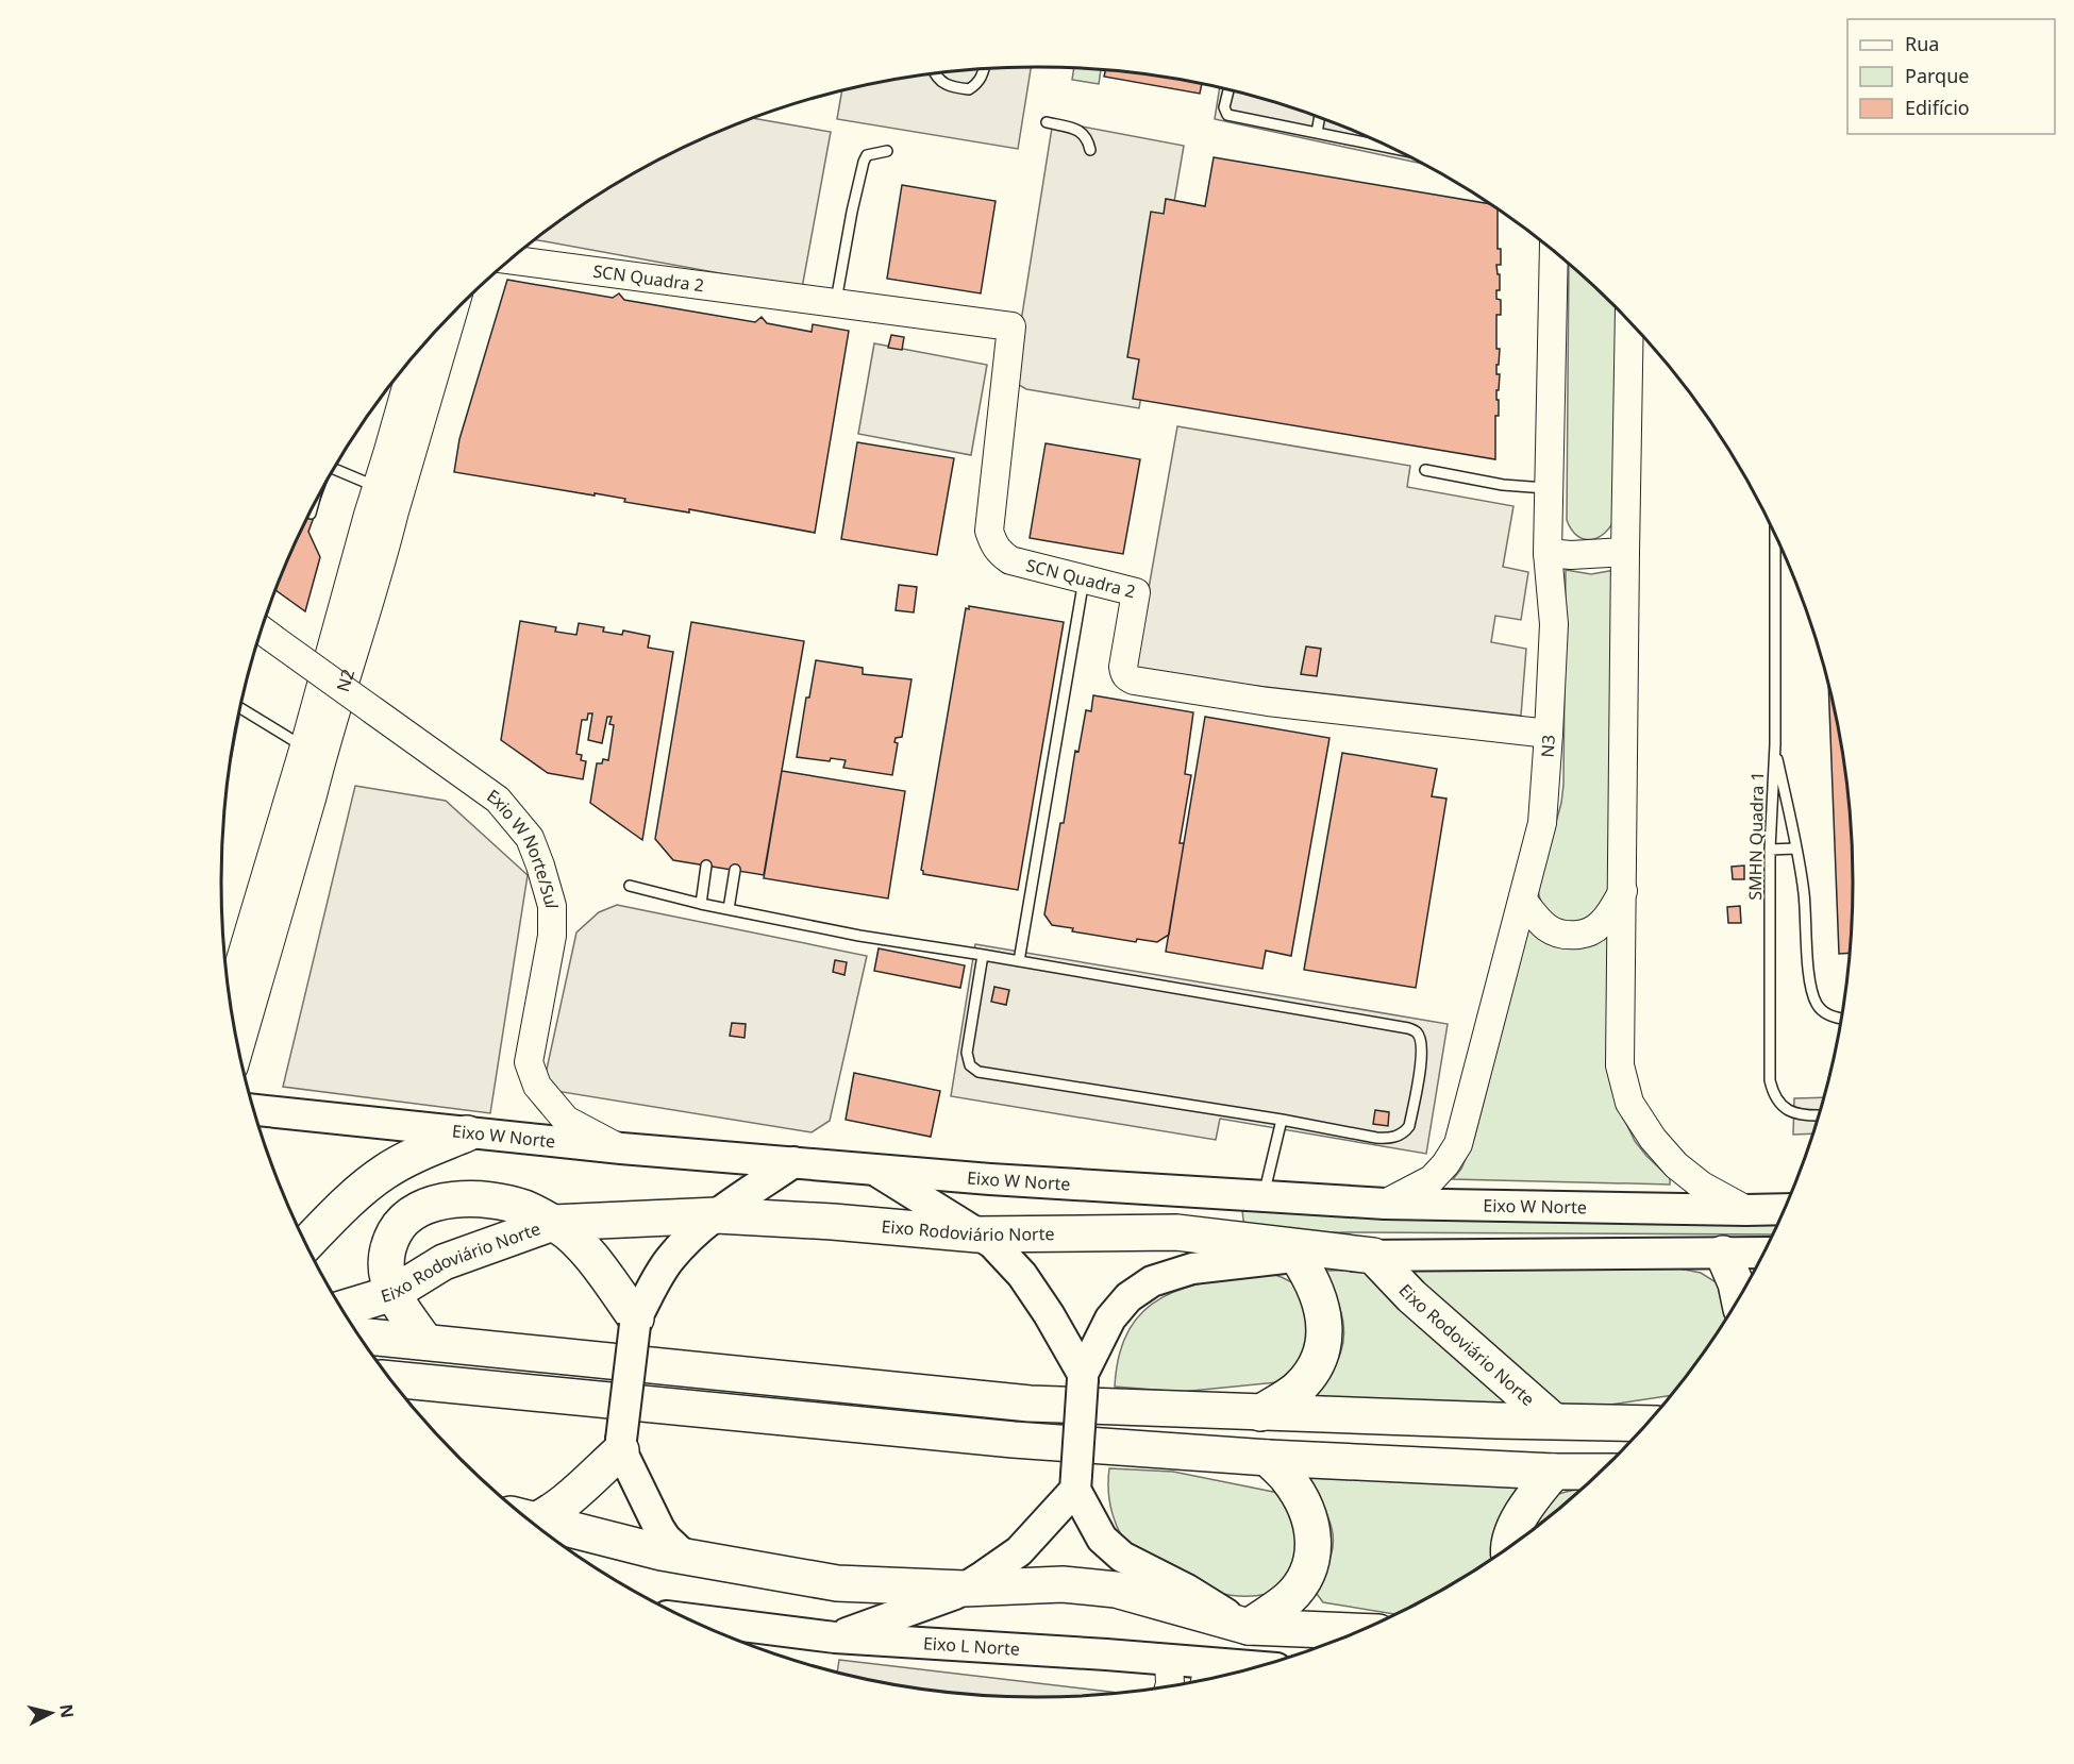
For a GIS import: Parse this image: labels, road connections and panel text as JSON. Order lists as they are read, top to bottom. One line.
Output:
{"streets":{"highway":["Eixo Rodoviário Norte"],"main road":["SCN Quadra 2","N2","N3","Exio W Norte/Sul","Eixo W Norte","Eixo L Norte"],"lane":["SMHN Quadra 1"]},"crossings":[["SCN Quadra 2","N3"],["N3","Eixo W Norte"],["Exio W Norte/Sul","Eixo W Norte"]],"legend":["Rua","Parque","Edifício"],"north":"right"}
